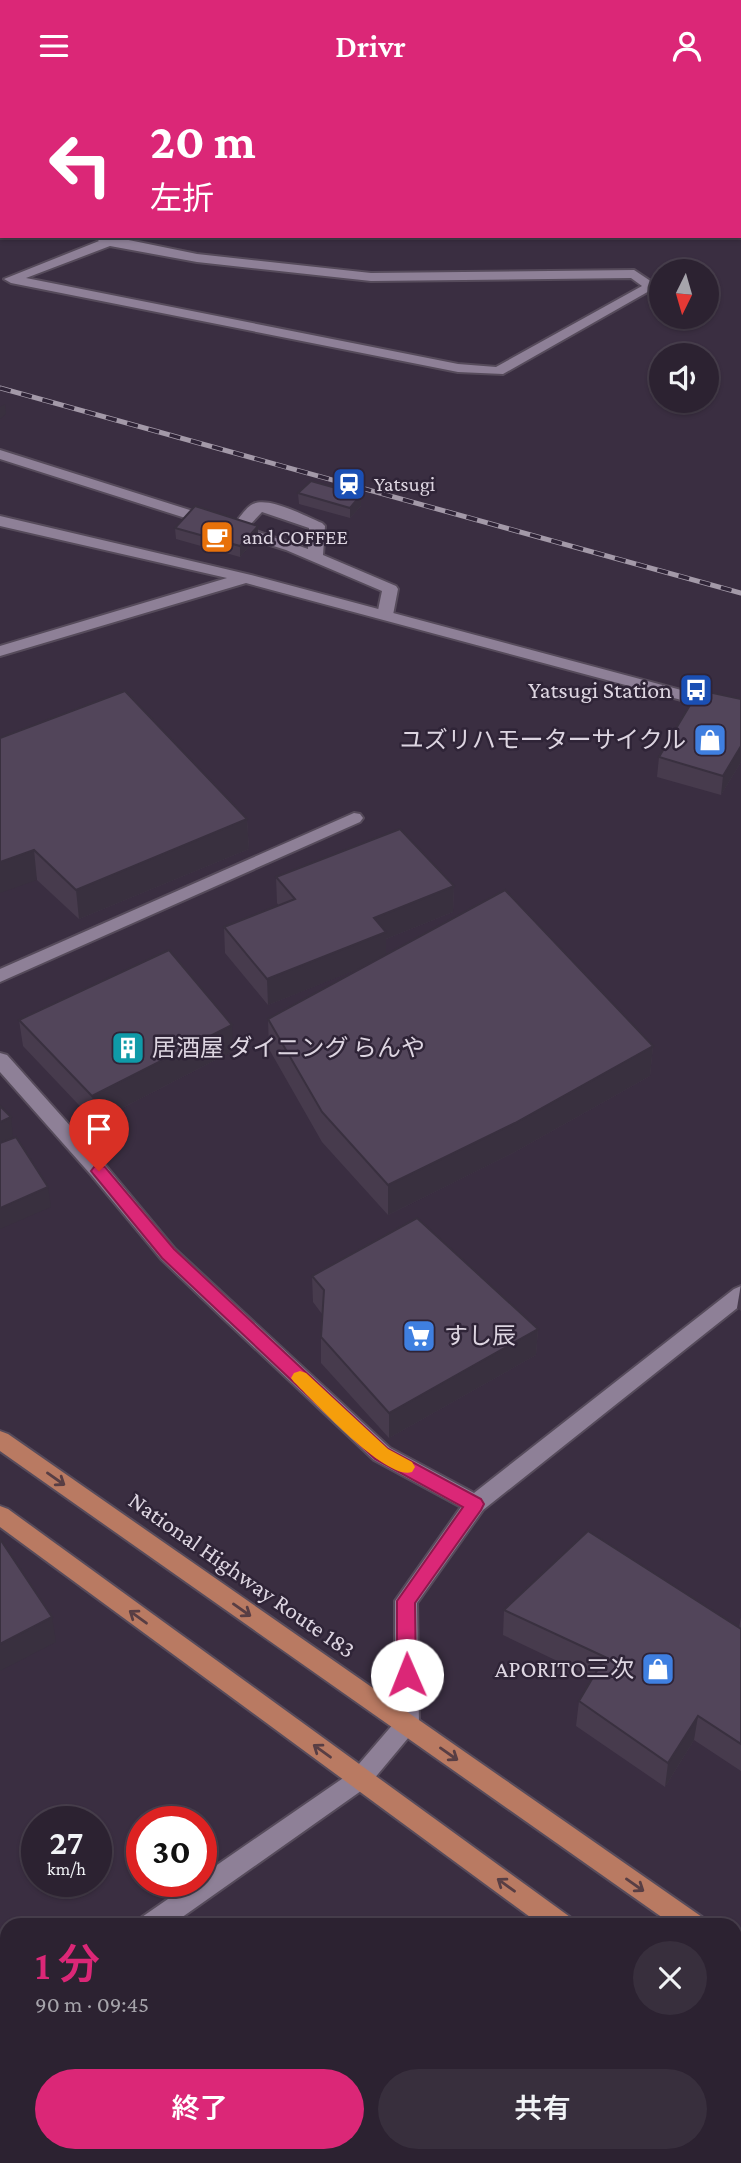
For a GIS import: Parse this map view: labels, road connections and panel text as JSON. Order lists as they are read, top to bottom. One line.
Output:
{"streets":{"highway":["National Highway Route 183"]},"places":{"station":["Yatsugi"],"cafe":["and COFFEE"],"bus stop":["Yatsugi Station"],"shop":["ユズリハモーターサイクル","APORITO三次"],"building":["居酒屋 ダイニング らんや"],"supermarket":["すし辰"]},"north":"bottom","page":{"header":"Drivr","turn":["20 m","左折"],"speed":"27 km/h","limit":"30","heading":["1 分","90 m · 09:45"],"buttons":["終了","共有"]}}
